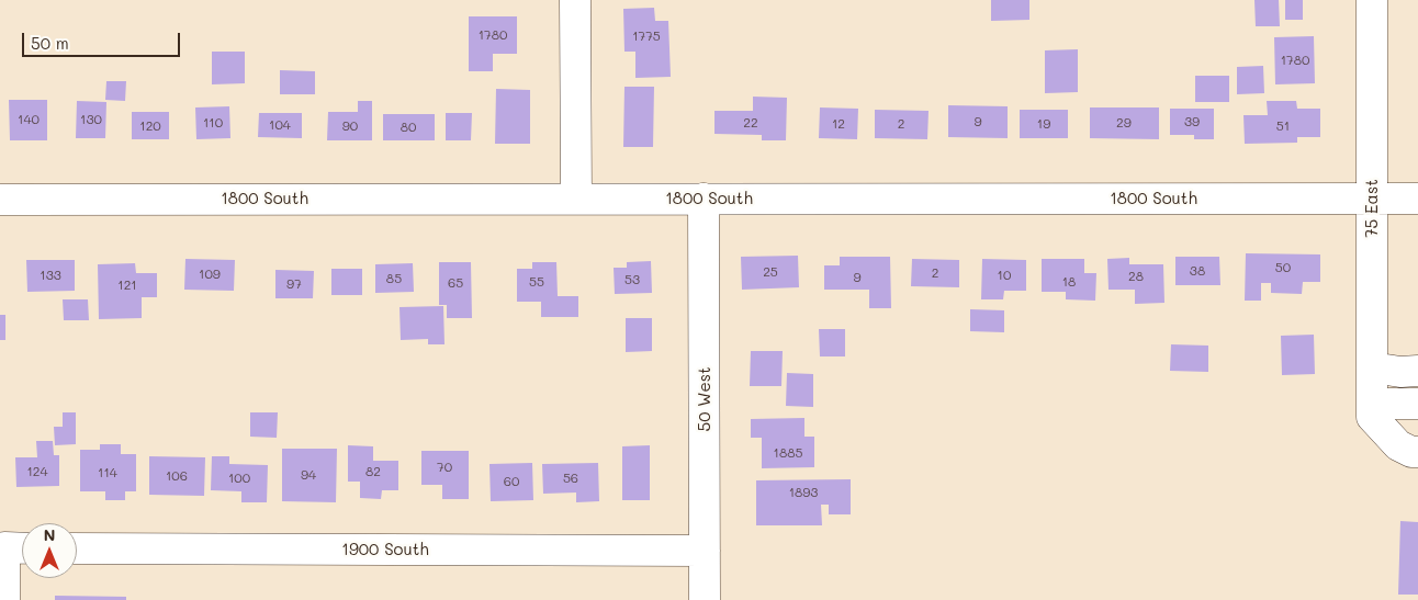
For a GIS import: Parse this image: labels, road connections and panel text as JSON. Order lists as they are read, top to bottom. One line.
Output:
{"streets":{"street":["1800 South","75 East","50 West","1900 South"]},"crossings":[["1800 South","75 East"],["1800 South","50 West"],["50 West","1900 South"]],"house_numbers":["1780","1775","1780","140","130","9","39","110","22","29","12","2","19","104","120","90","51","80","50","38","25","2","109","133","10","28","9","85","53","55","18","65","97","121","1885","70","124","82","114","94","106","100","56","60","1893"],"scale_bar":"50 m","north":"top"}
